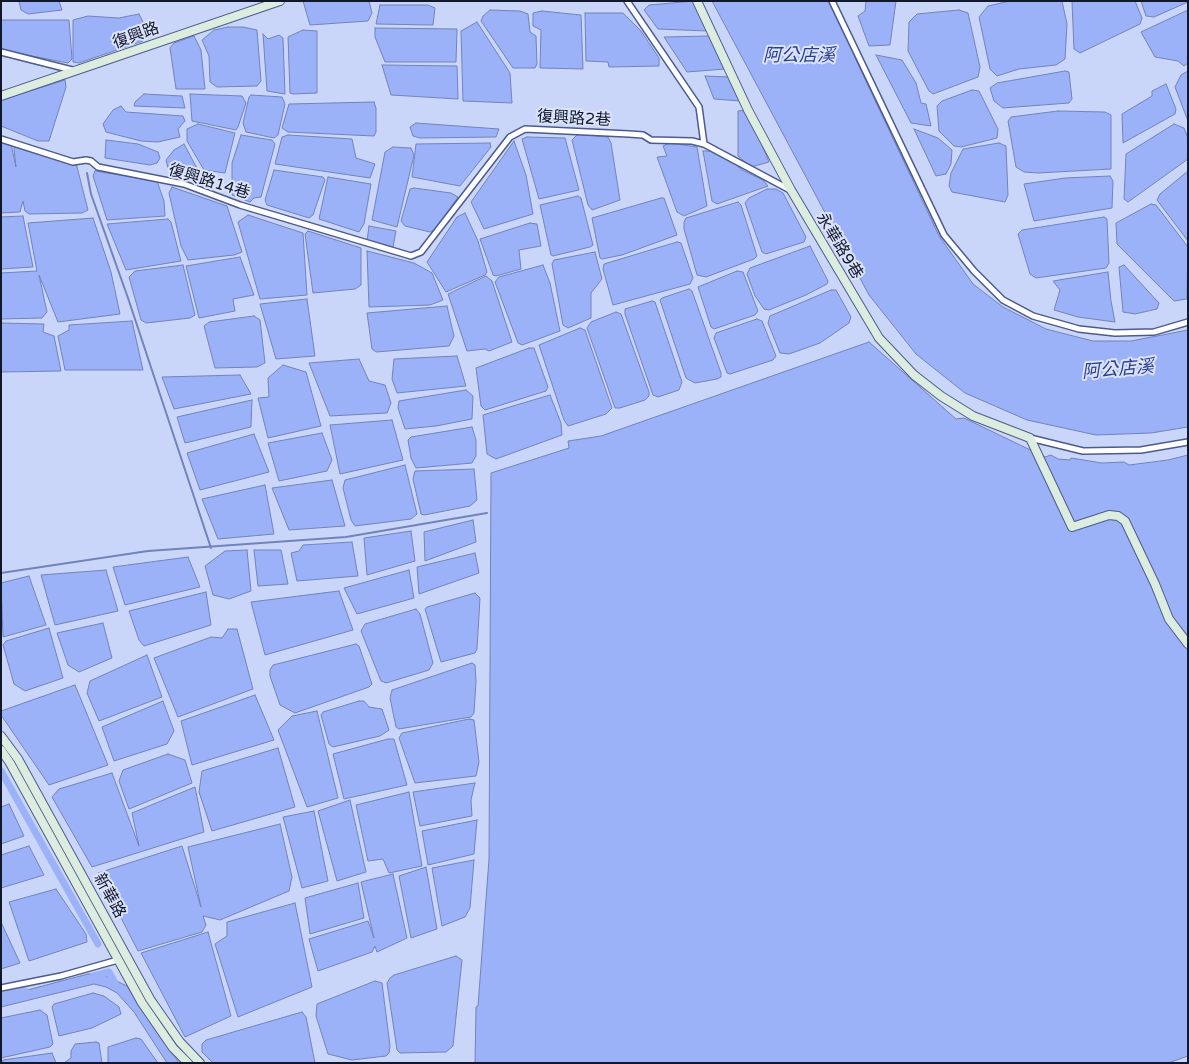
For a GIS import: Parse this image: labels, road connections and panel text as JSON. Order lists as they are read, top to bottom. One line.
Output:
{"streets":{"street":["復興路","復興路2巷","復興路14巷","永華路9巷","新華路"]},"crossings":[["復興路2巷","復興路14巷"],["復興路2巷","永華路9巷"]],"water":["阿公店溪"]}
